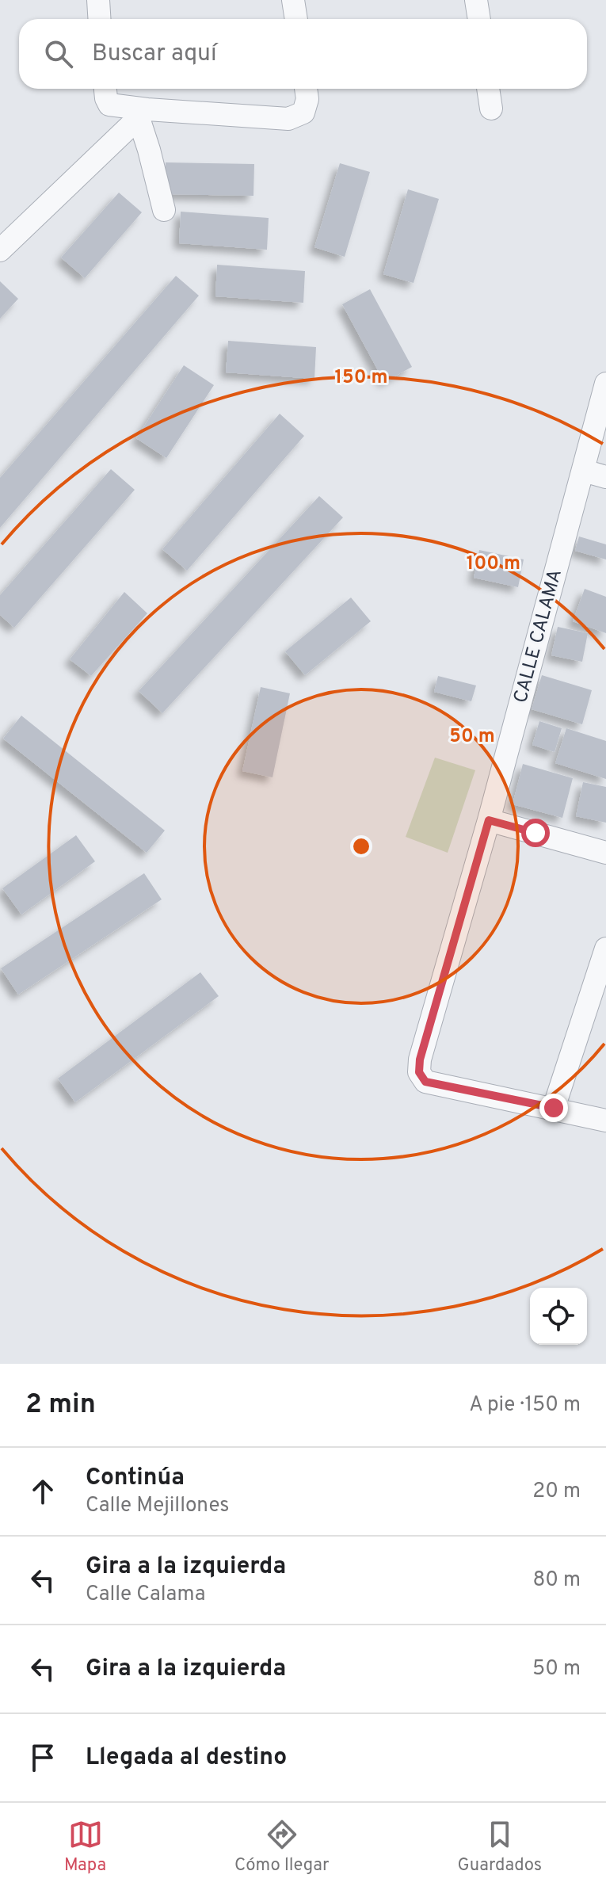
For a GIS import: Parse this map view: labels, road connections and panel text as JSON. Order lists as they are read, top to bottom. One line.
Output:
{"streets":{"street":["CALLE CALAMA"]},"page":{"search":"Buscar aquí","heading":["2 min","A pie · 150 m"],"list":[["Continúa","Calle Mejillones","20 m"],["Gira a la izquierda","Calle Calama","80 m"],["Gira a la izquierda","50 m"],"Llegada al destino"],"nav":["Mapa","Cómo llegar","Guardados"]},"rings":["150 m","100 m","50 m"]}
